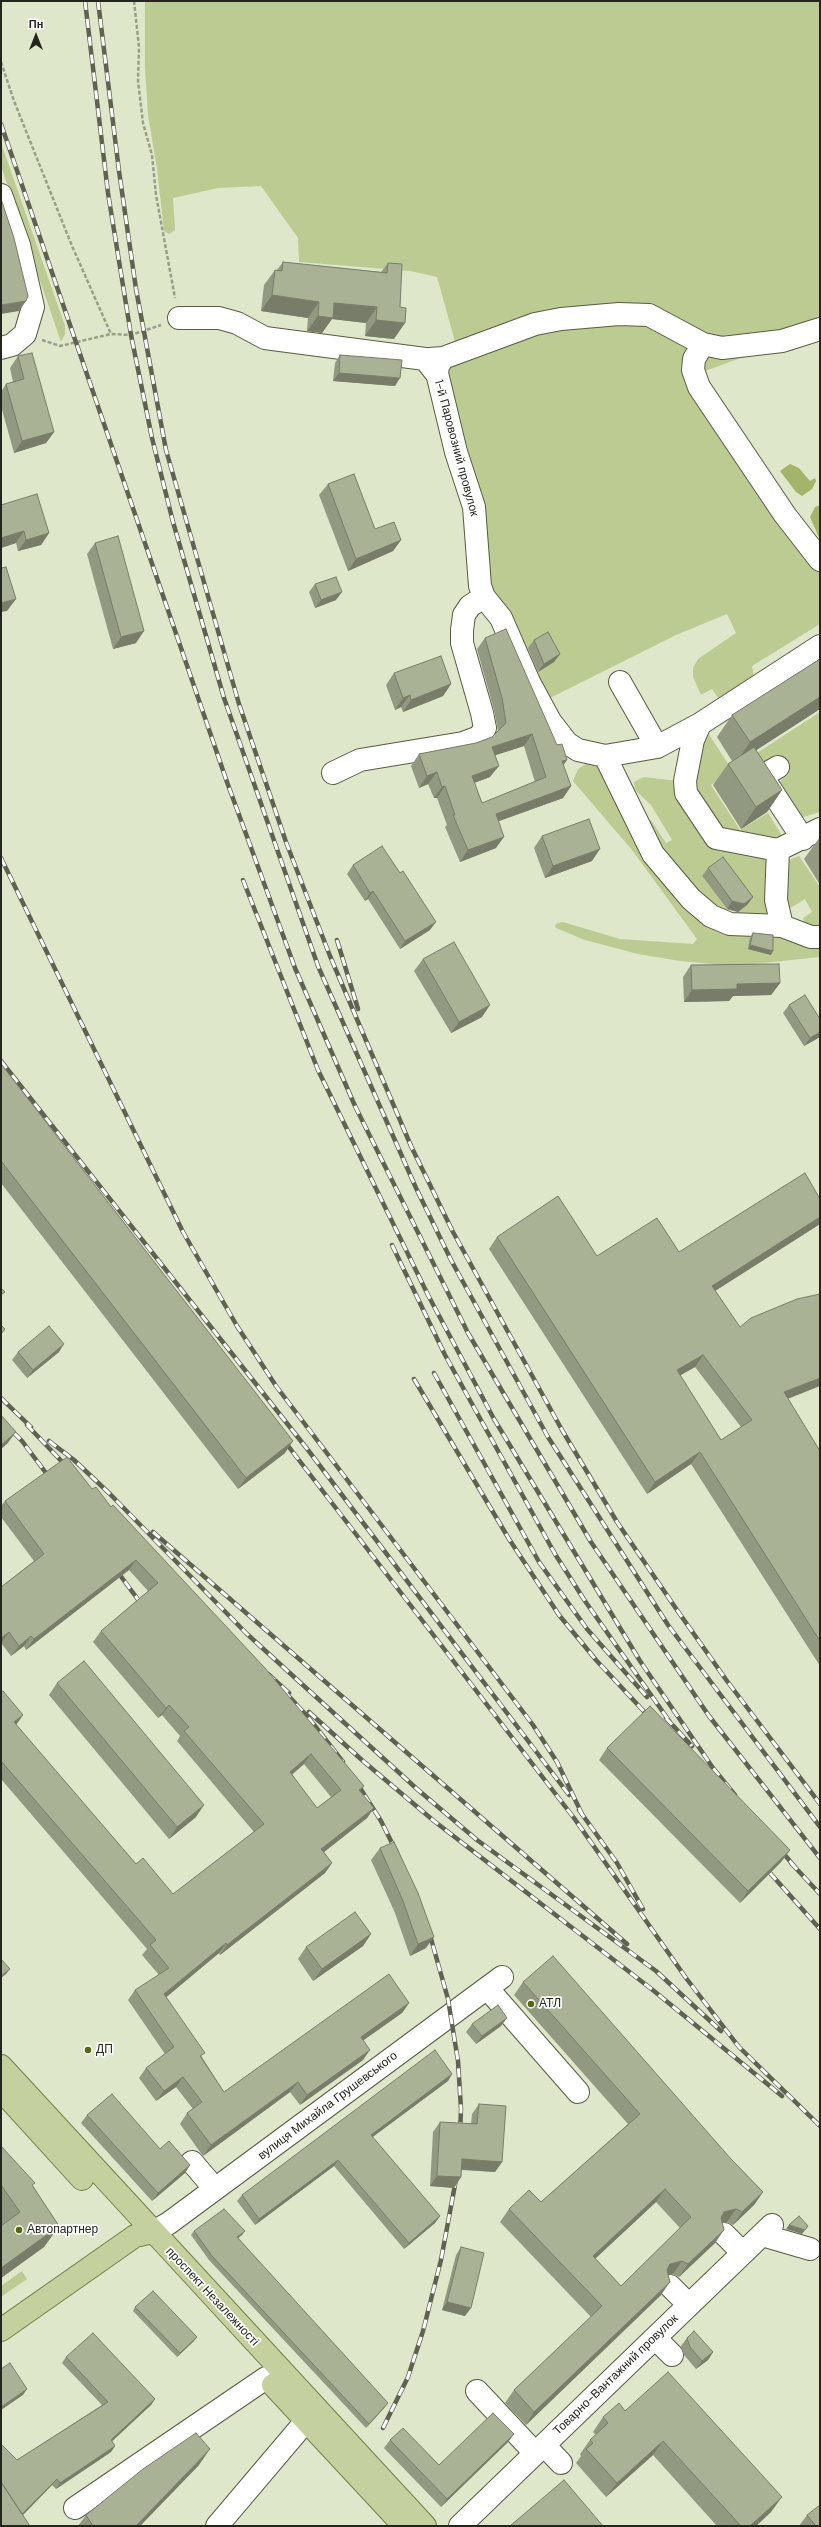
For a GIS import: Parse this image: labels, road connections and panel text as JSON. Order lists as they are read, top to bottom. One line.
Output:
{"streets":{"main road":["вулиця Михайла Грушевського","проспект Незалежності"],"street":["1-й Паровозний провулок","Товарно-Вантажний провулок"]},"crossings":[["вулиця Михайла Грушевського","проспект Незалежності"]],"places":["АТЛ","ДП","Автопартнер"],"north":"top"}
